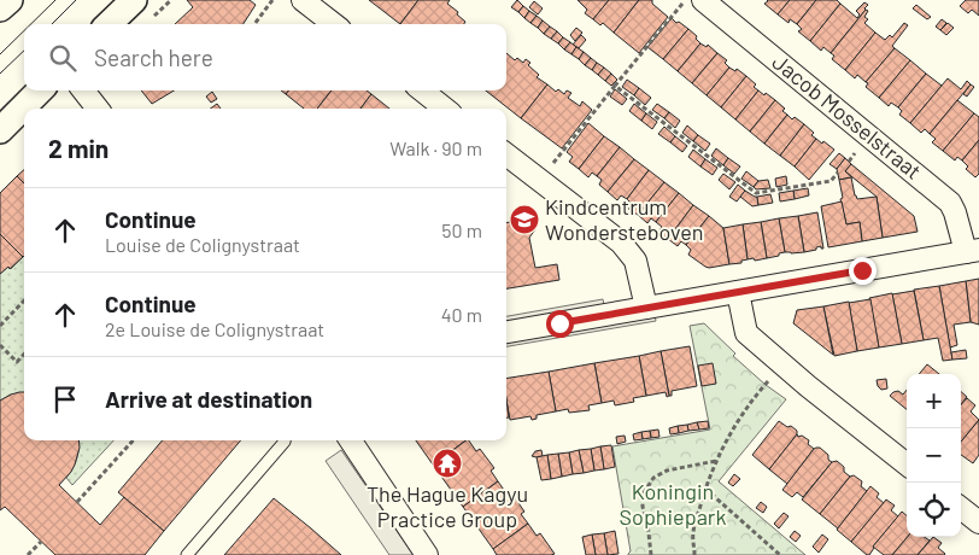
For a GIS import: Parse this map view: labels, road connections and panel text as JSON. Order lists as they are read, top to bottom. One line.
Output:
{"streets":{"street":["Jacob Mosselstraat"]},"parks":["Koningin Sophiepark"],"places":{"school or university":["Kindcentrum Wondersteboven"],"temple":["The Hague Kagyu Practice Group"]},"page":{"search":"Search here","heading":["2 min","Walk · 90 m"],"list":[["Continue","Louise de Colignystraat","50 m"],["Continue","2e Louise de Colignystraat","40 m"],"Arrive at destination"],"map_buttons":["+","−"]}}
